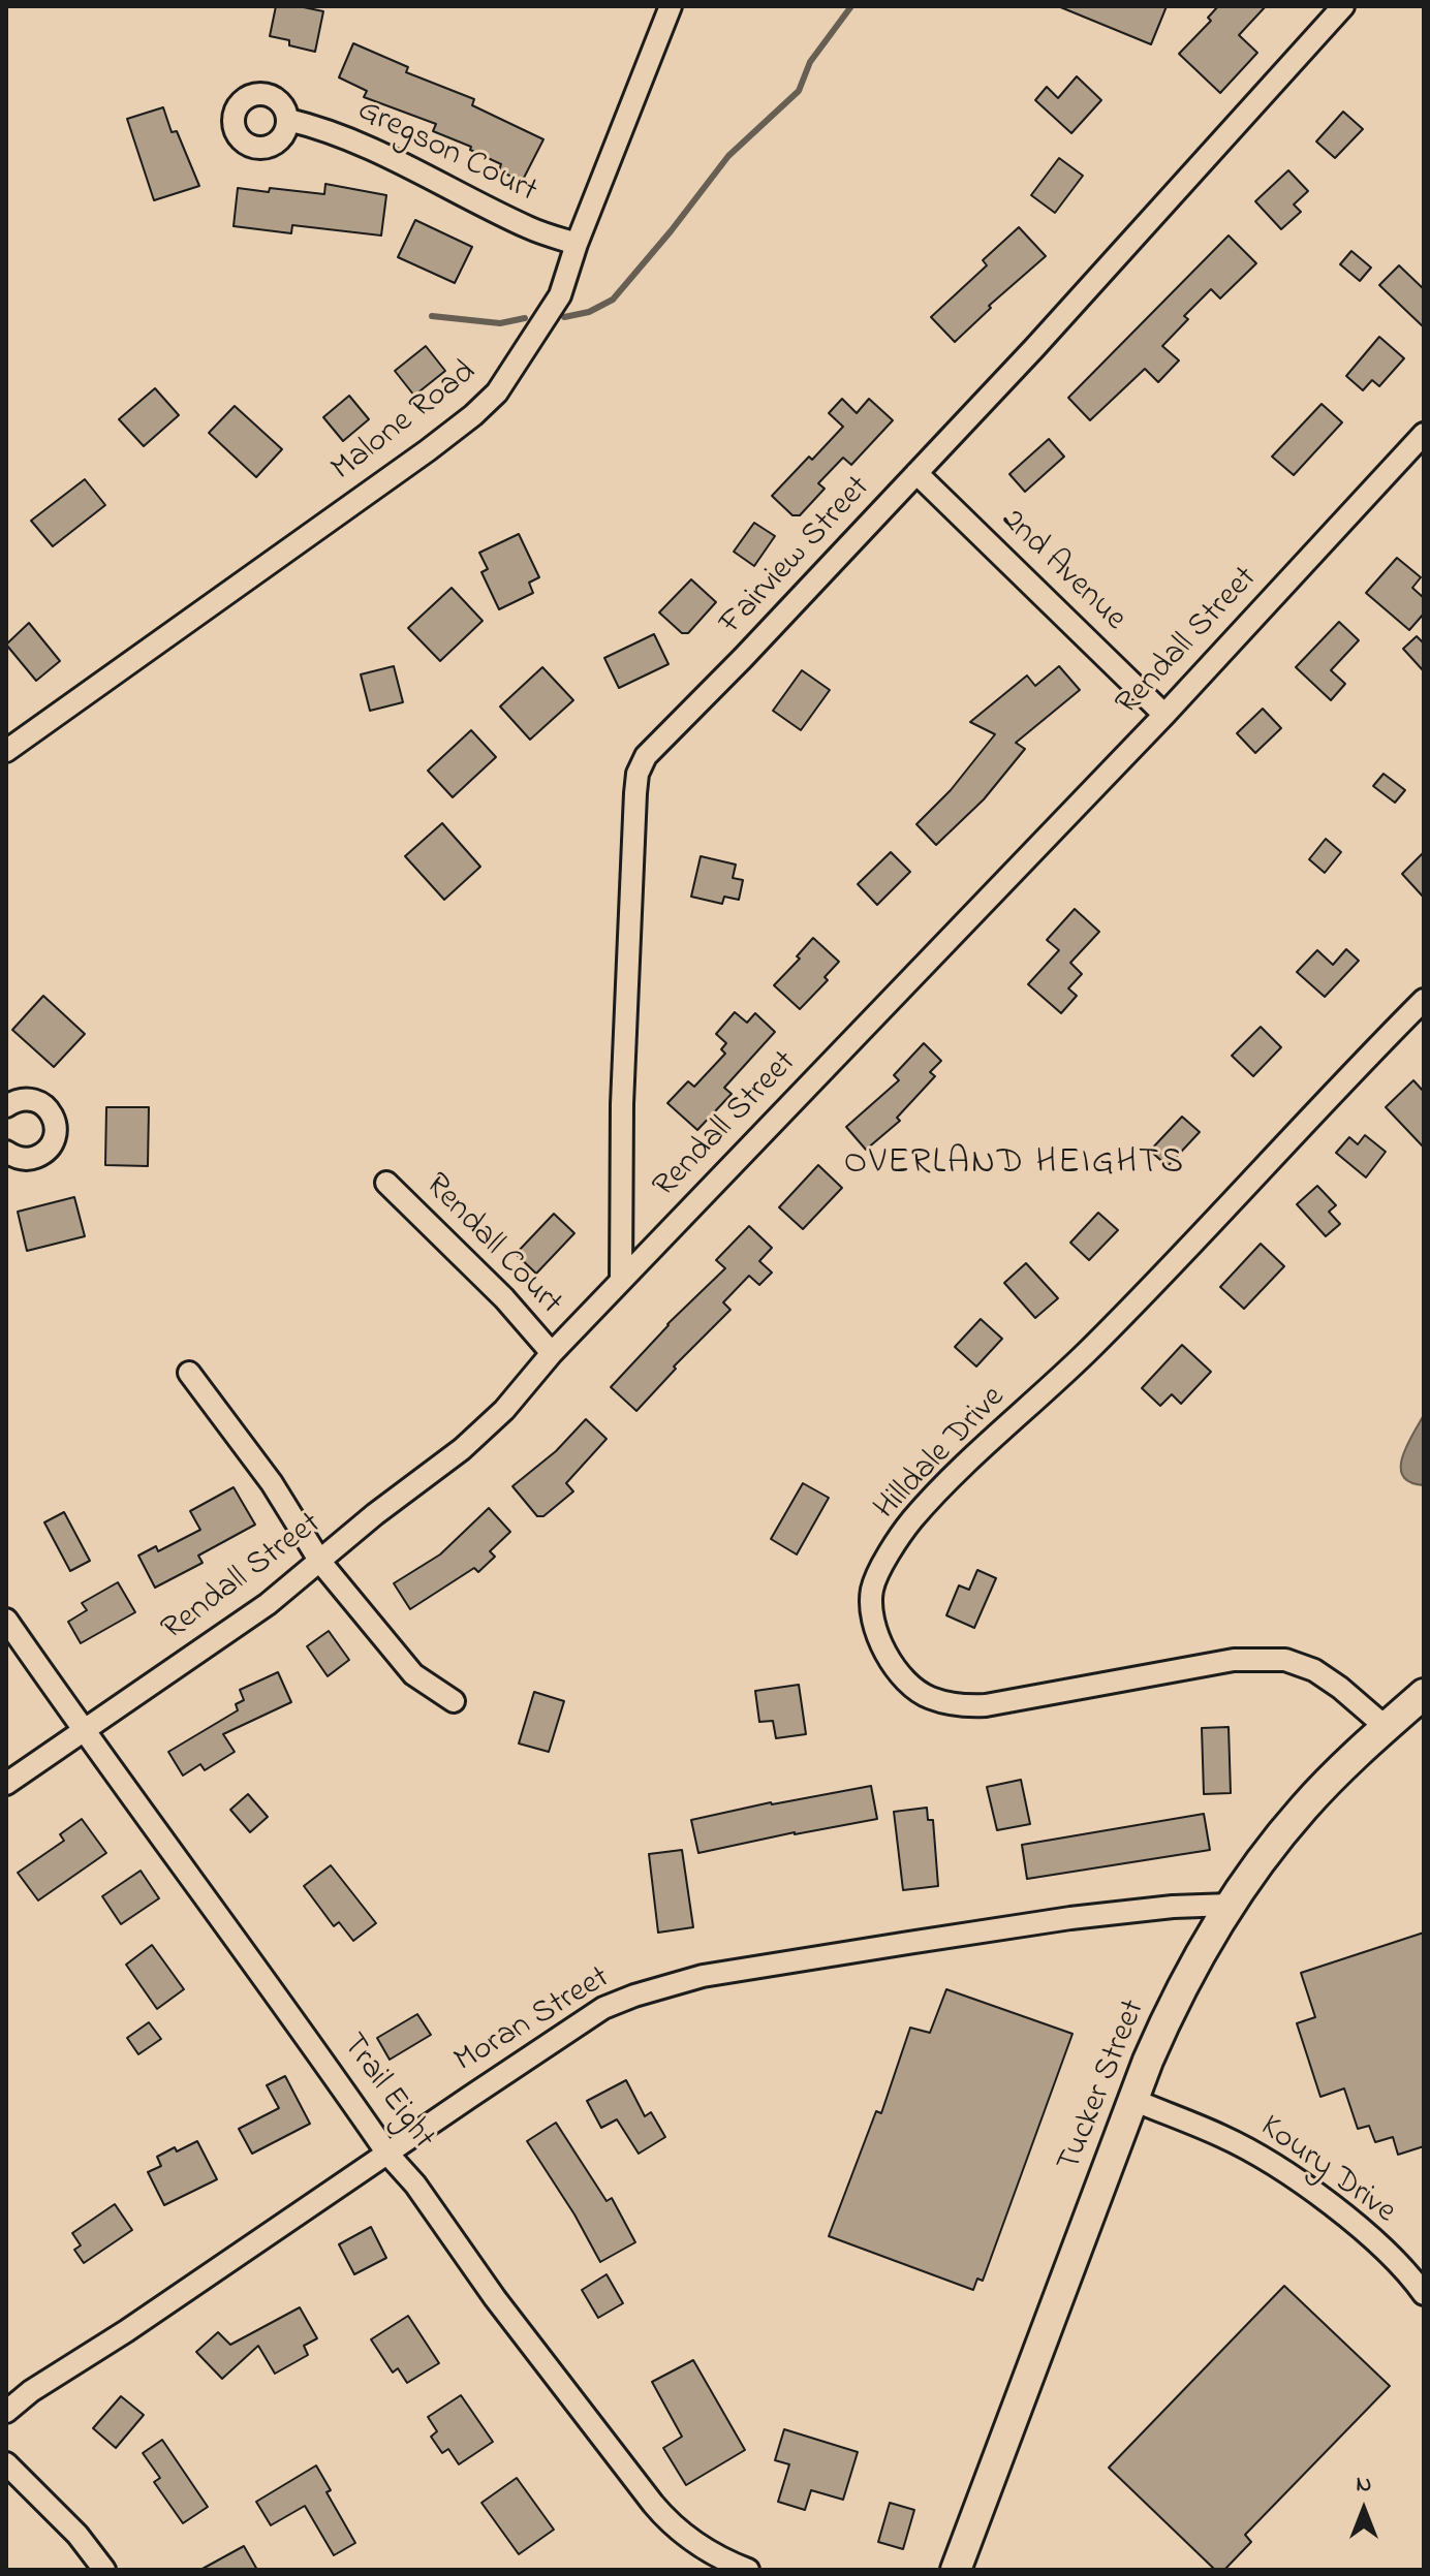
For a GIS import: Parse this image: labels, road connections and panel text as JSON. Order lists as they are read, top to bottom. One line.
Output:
{"streets":{"street":["Gregson Court","Malone Road","Fairview Street","2nd Avenue","Rendall Street","Rendall Court","Hilldale Drive","Moran Street","Tucker Street","Trail Eight","Koury Drive"]},"crossings":[["Gregson Court","Malone Road"],["Fairview Street","2nd Avenue"],["Fairview Street","Rendall Street"],["2nd Avenue","Rendall Street"],["Rendall Street","Rendall Court"],["Rendall Street","Trail Eight"],["Hilldale Drive","Tucker Street"],["Moran Street","Tucker Street"],["Moran Street","Trail Eight"],["Tucker Street","Koury Drive"]],"districts":["OVERLAND HEIGHTS"],"north":"top"}
